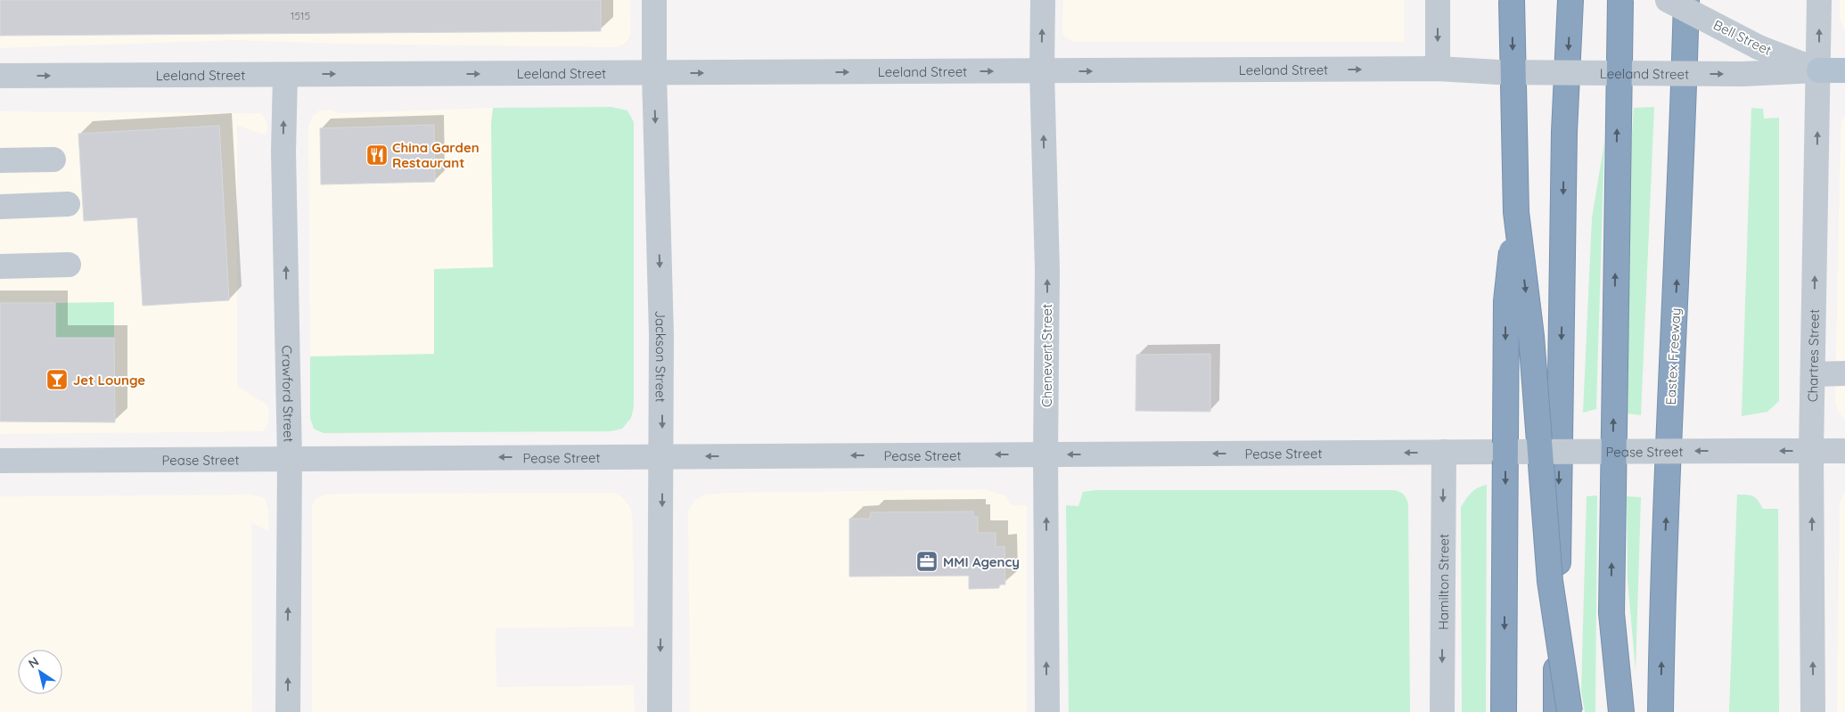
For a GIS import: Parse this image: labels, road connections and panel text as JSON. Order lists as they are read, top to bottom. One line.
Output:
{"streets":{"highway":["Eastex Freeway"],"main road":["Leeland Street"],"street":["Bell Street","Jackson Street","Chenevert Street","Chartres Street","Crawford Street","Pease Street","Hamilton Street"]},"crossings":[["Bell Street","Leeland Street"],["Bell Street","Chartres Street"],["Leeland Street","Jackson Street"],["Leeland Street","Chenevert Street"],["Leeland Street","Chartres Street"],["Leeland Street","Crawford Street"],["Jackson Street","Pease Street"],["Chenevert Street","Pease Street"],["Chartres Street","Pease Street"],["Crawford Street","Pease Street"],["Pease Street","Hamilton Street"]],"one_way":["Leeland Street","Jackson Street","Chenevert Street","Chartres Street","Crawford Street","Pease Street","Hamilton Street"],"places":{"restaurant":["China Garden Restaurant"],"bar":["Jet Lounge"],"office":["MMI Agency"]},"house_numbers":["1515"],"north":"top left"}
